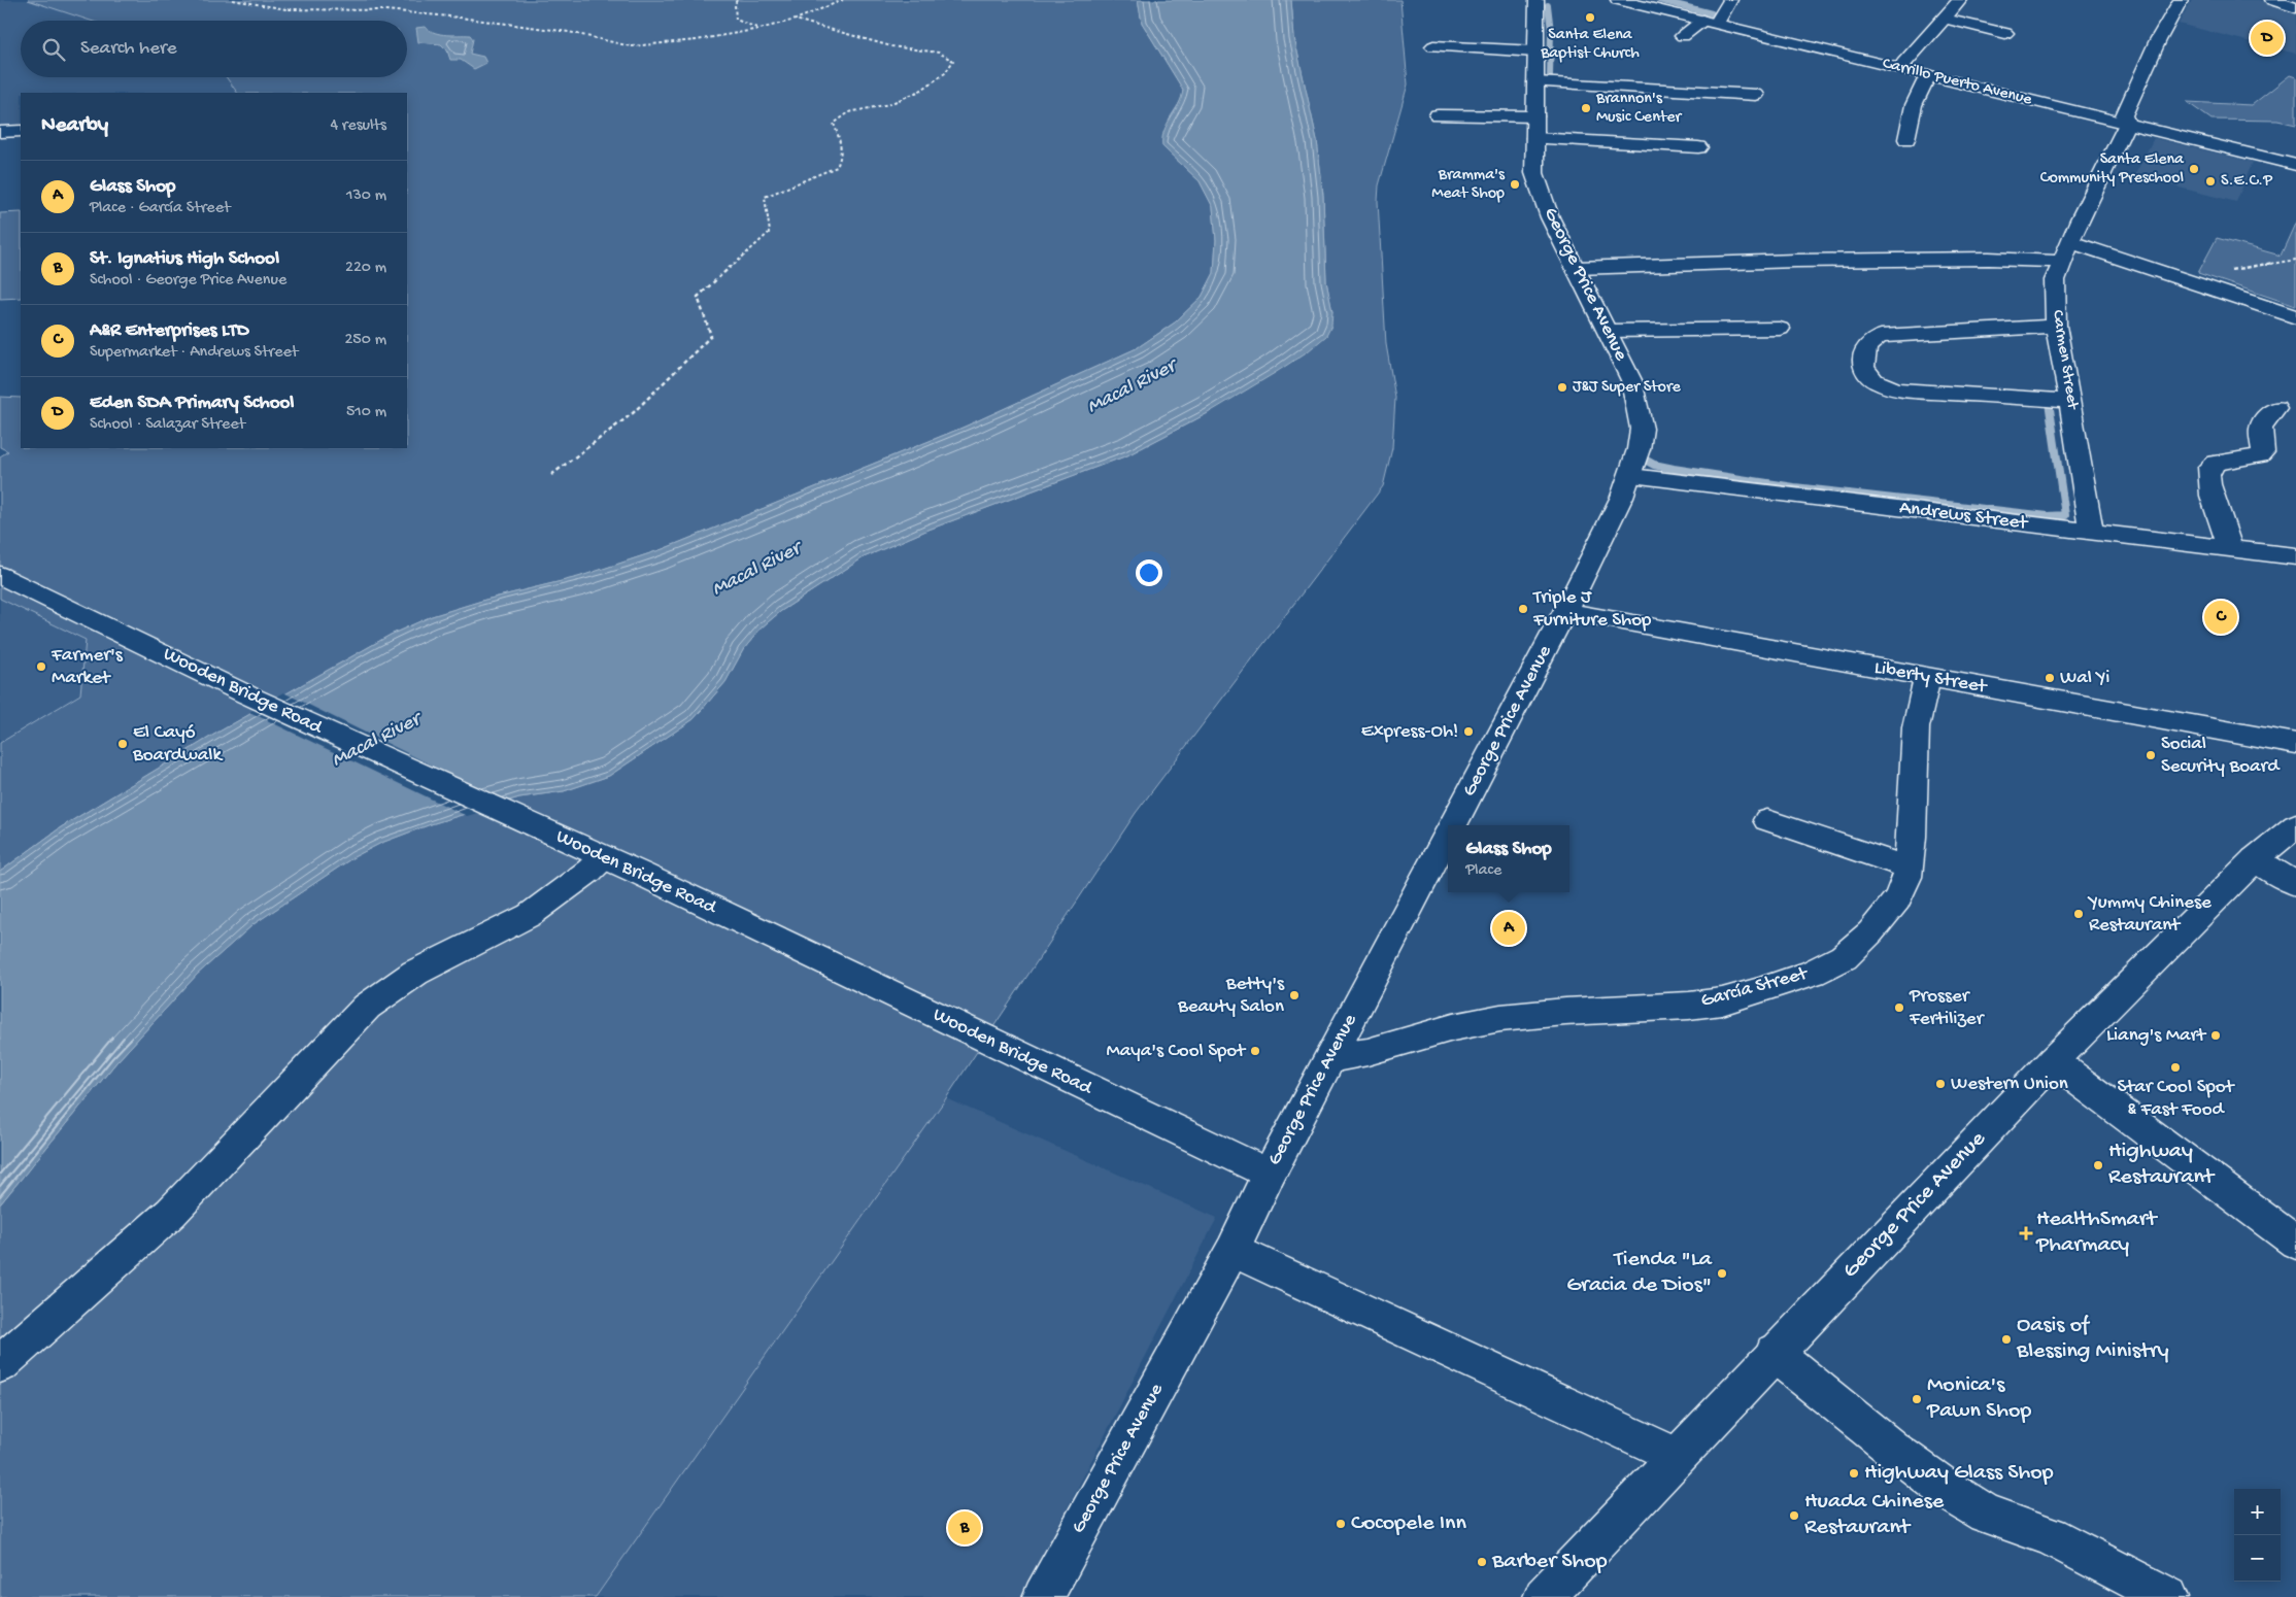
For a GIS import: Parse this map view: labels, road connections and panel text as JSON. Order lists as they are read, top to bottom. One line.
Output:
{"streets":{"main road":["Carrillo Puerto Avenue","George Price Avenue","Carmen Street","Andrews Street","Liberty Street","Wooden Bridge Road","García Street"]},"crossings":[["Carrillo Puerto Avenue","Carmen Street"],["George Price Avenue","Andrews Street"],["George Price Avenue","Liberty Street"],["George Price Avenue","Wooden Bridge Road"],["George Price Avenue","García Street"],["Carmen Street","Andrews Street"],["Liberty Street","García Street"]],"water":["Macal River"],"places":{"other":["Santa Elena Baptist Church","Brannon's Music Center","Santa Elena Community Preschool","S.E.C.P","Bramma's Meat Shop","J&J Super Store","Triple J Furniture Shop","Farmer's Market","Wal Yi","Express-Oh!","El Cayó Boardwalk","Social Security Board","Yummy Chinese Restaurant","Betty's Beauty Salon","Prosser Fertilizer","Liang's Mart","Maya's Cool Spot","Star Cool Spot & Fast Food","Western Union","Highway Restaurant","Tienda \"La Gracia de Dios\"","Oasis of Blessing Ministry","Monica's Pawn Shop","Highway Glass Shop","Huada Chinese Restaurant","Cocopele Inn","Barber Shop"],"health":["HealthSmart Pharmacy"]},"page":{"pins":["D","C","A","B"],"search":"Search here","heading":["Nearby","4 results"],"list":[{"mark":"A","name":"Glass Shop","note":"Place · García Street","value":"130 m"},{"mark":"B","name":"St. Ignatius High School","note":"School · George Price Avenue","value":"220 m"},{"mark":"C","name":"A&R Enterprises LTD","note":"Supermarket · Andrews Street","value":"250 m"},{"mark":"D","name":"Eden SDA Primary School","note":"School · Salazar Street","value":"510 m"}],"popup":["Glass Shop","Place"],"map_buttons":["+","−"]}}
